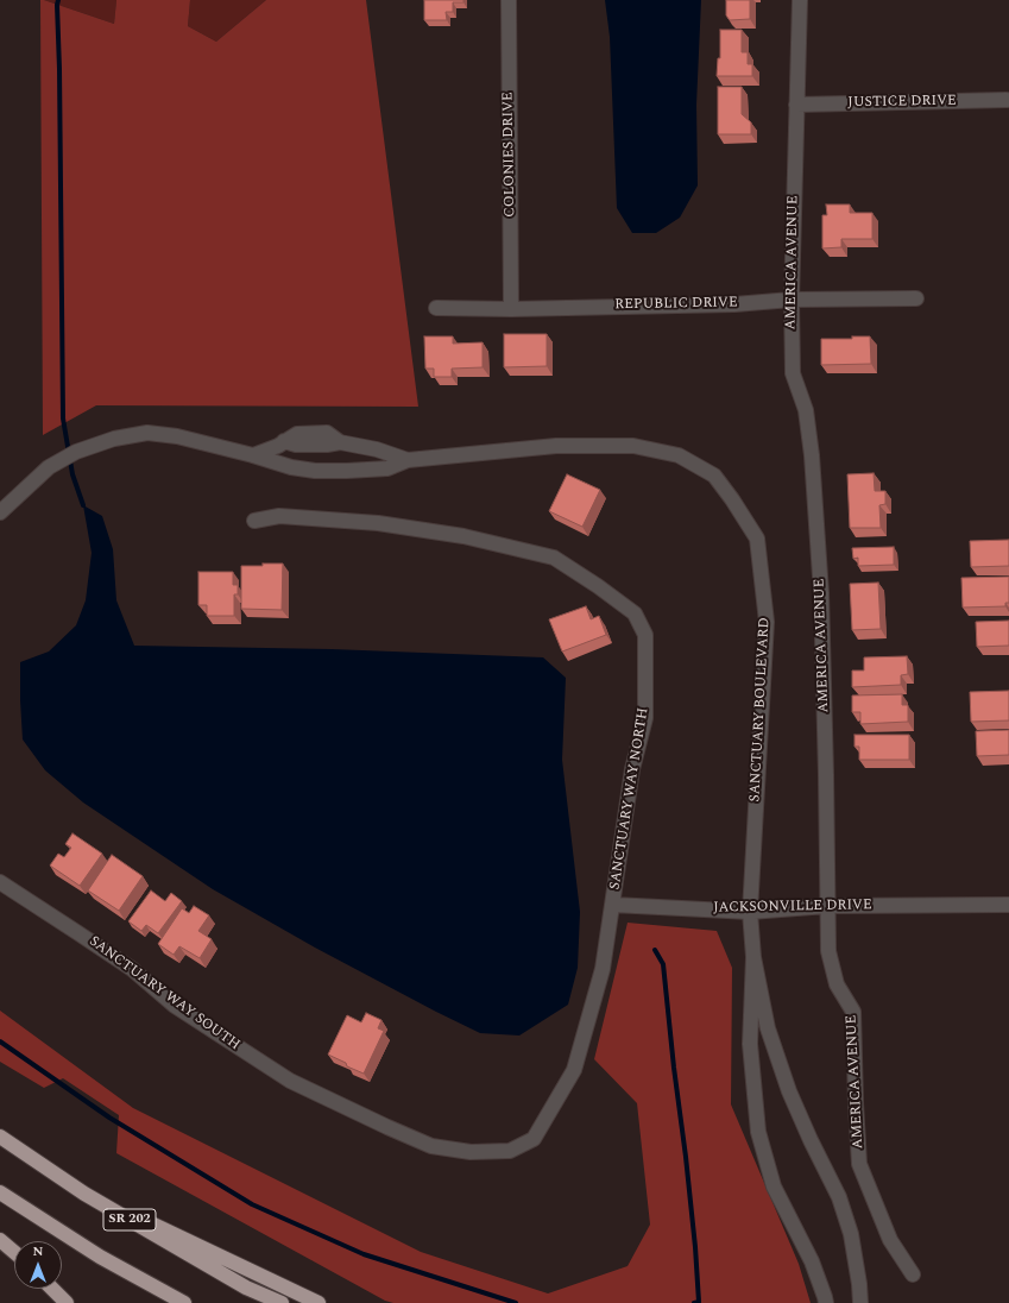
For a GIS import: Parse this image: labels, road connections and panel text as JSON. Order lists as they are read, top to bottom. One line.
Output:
{"streets":{"highway":["SR 202"],"street":["JUSTICE DRIVE","COLONIES DRIVE","AMERICA AVENUE","REPUBLIC DRIVE","SANCTUARY BOULEVARD","SANCTUARY WAY NORTH","JACKSONVILLE DRIVE","SANCTUARY WAY SOUTH"]},"crossings":[["JUSTICE DRIVE","AMERICA AVENUE"],["COLONIES DRIVE","REPUBLIC DRIVE"],["AMERICA AVENUE","REPUBLIC DRIVE"],["AMERICA AVENUE","JACKSONVILLE DRIVE"],["SANCTUARY BOULEVARD","JACKSONVILLE DRIVE"],["SANCTUARY WAY NORTH","JACKSONVILLE DRIVE"],["SANCTUARY WAY NORTH","SANCTUARY WAY SOUTH"],["JACKSONVILLE DRIVE","SANCTUARY WAY SOUTH"]],"north":"top"}
